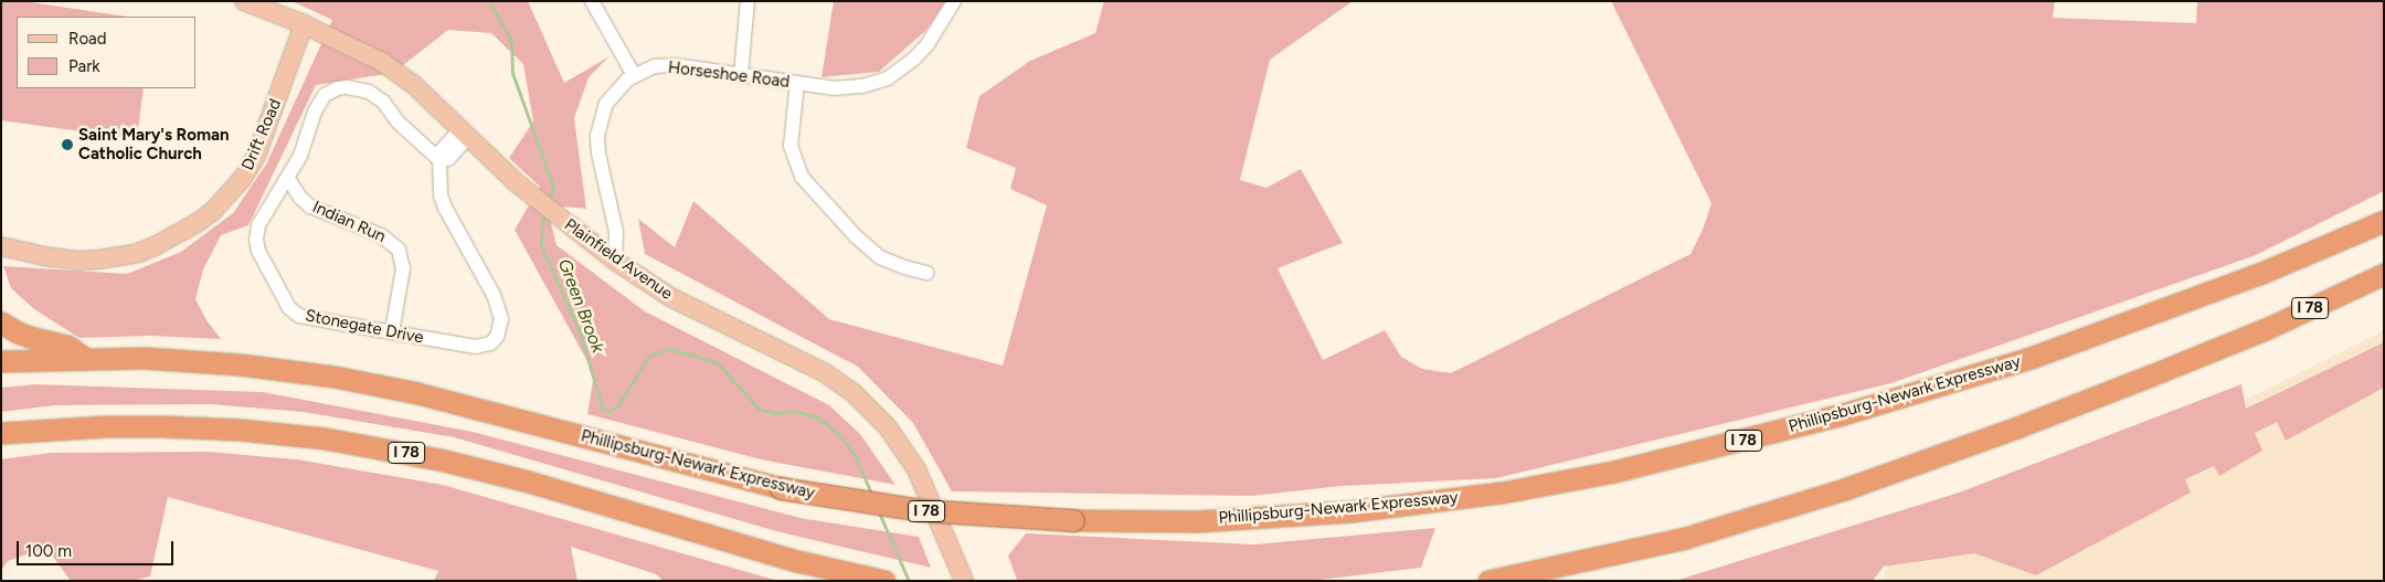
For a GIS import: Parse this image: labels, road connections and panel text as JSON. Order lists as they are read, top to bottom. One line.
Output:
{"streets":{"highway":["I 78","Phillipsburg-Newark Expressway"],"main road":["Drift Road","Plainfield Avenue"],"street":["Horseshoe Road","Indian Run","Stonegate Drive"]},"crossings":[["Horseshoe Road","Plainfield Avenue"],["Drift Road","Plainfield Avenue"],["Indian Run","Stonegate Drive"]],"water":["Green Brook"],"places":["Saint Mary's Roman Catholic Church"],"legend":["Road","Park"],"scale_bar":"100 m"}
